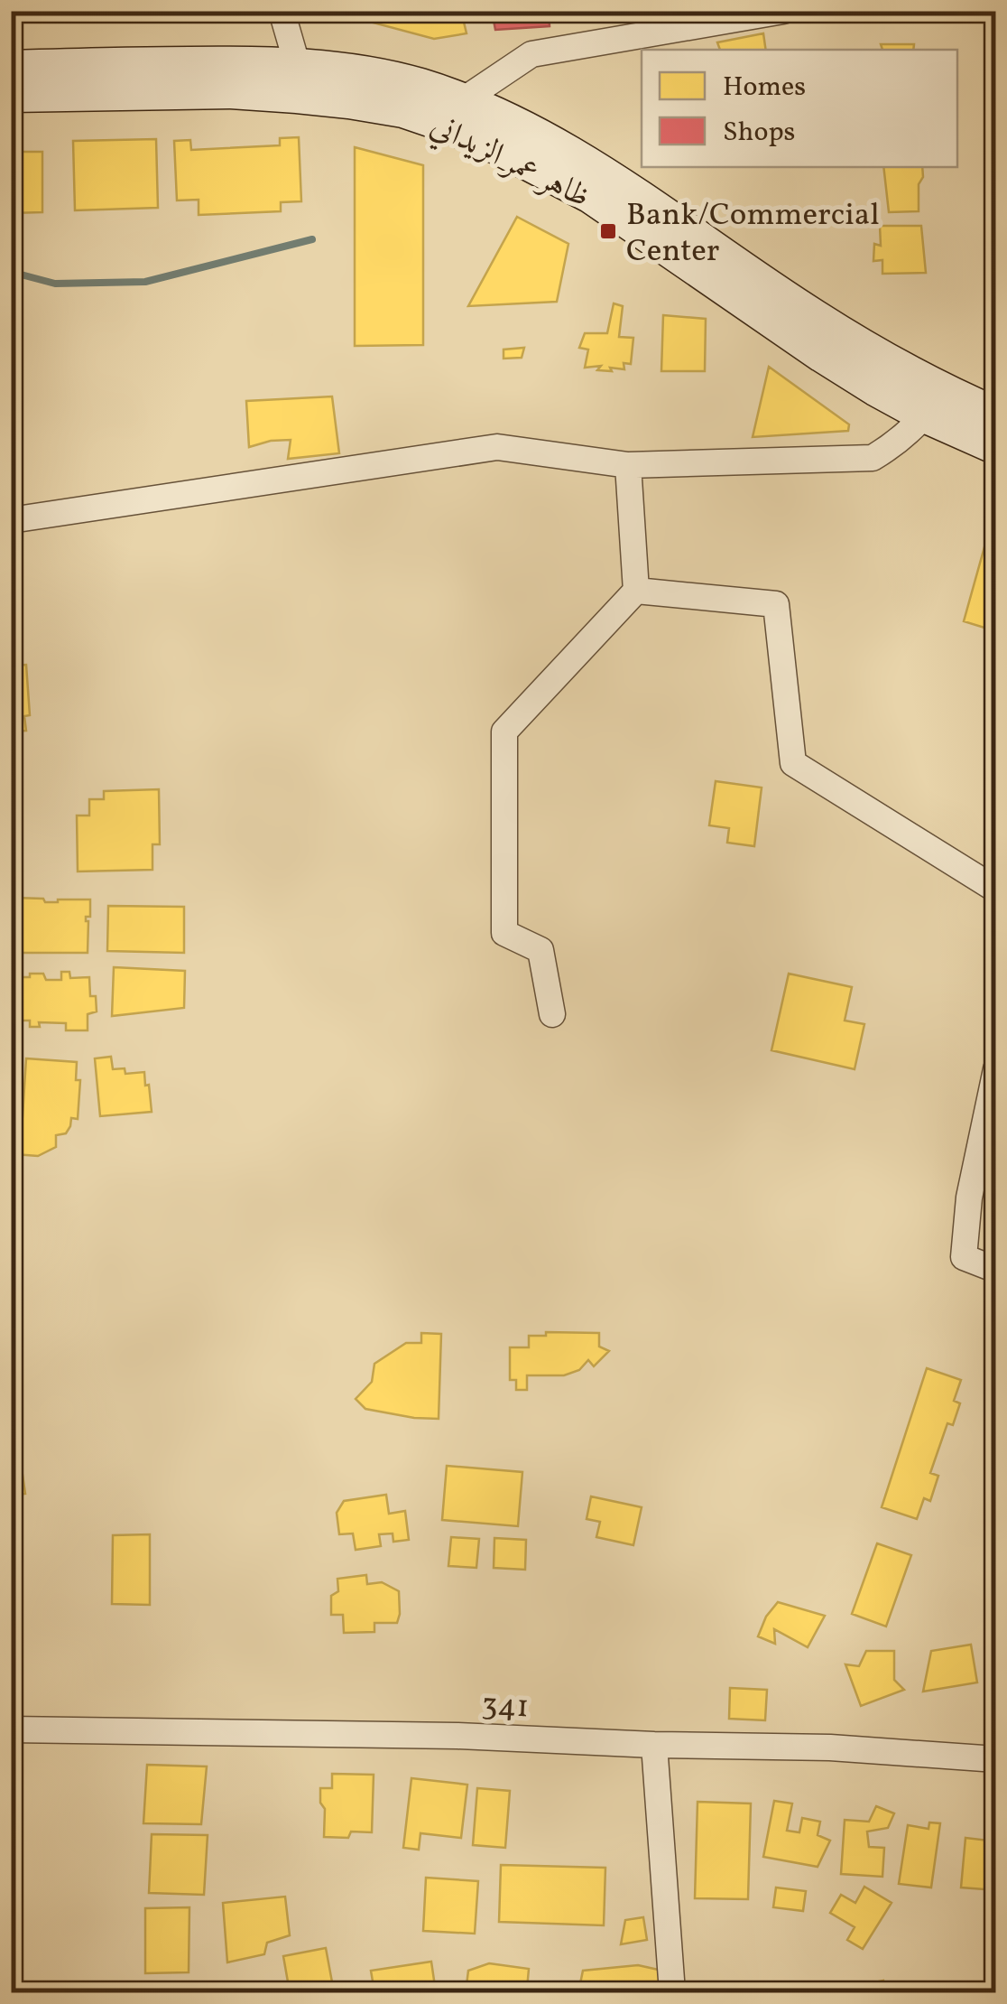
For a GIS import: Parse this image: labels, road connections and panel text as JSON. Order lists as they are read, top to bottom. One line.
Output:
{"streets":{"main road":["ظاهر عمر الزيداني"],"street":["341"]},"places":{"transit":["Bank/Commercial Center"]},"legend":["Homes","Shops"]}
